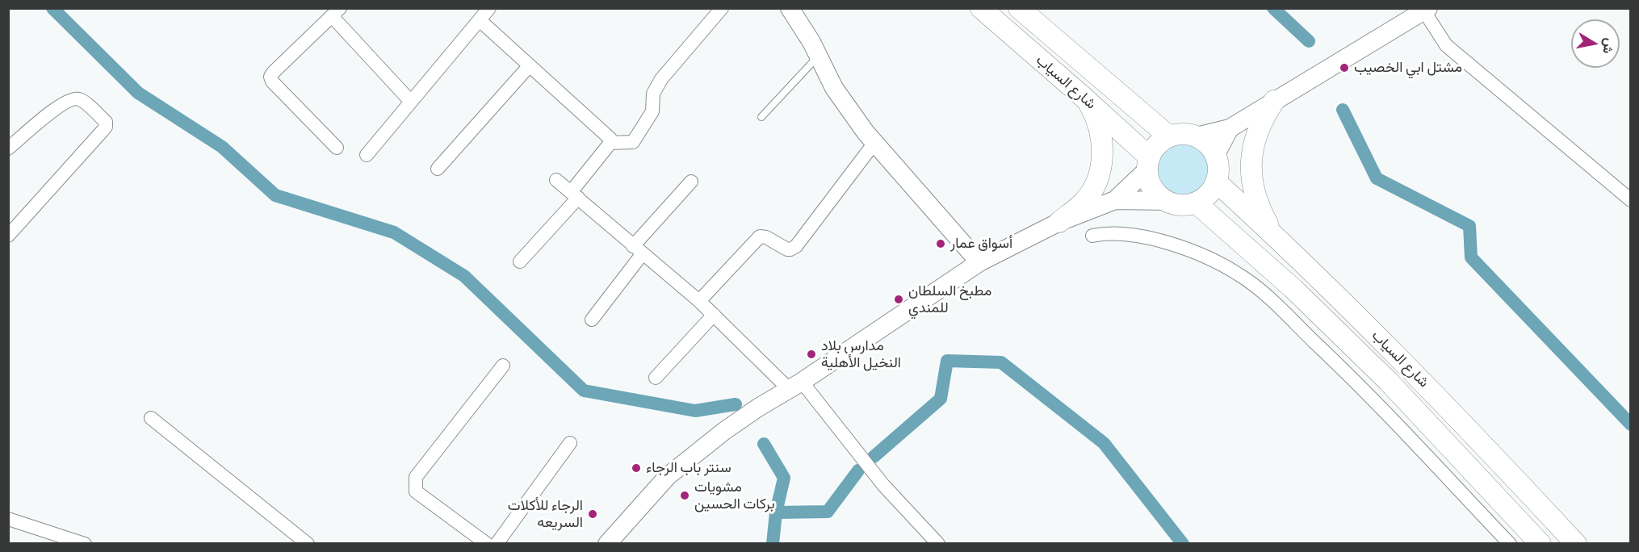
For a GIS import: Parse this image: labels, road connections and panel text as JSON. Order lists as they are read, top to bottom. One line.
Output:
{"streets":{"main road":["شارع السياب"]},"places":["مشتل ابي الخصيب","أسواق عمار","مطبخ السلطان للمندي","مدارس بلاد النخيل الأهلية","سنتر باب الرجاء","مشويات بركات الحسين","الرجاء للأكلات السريعه"],"north":"right"}
